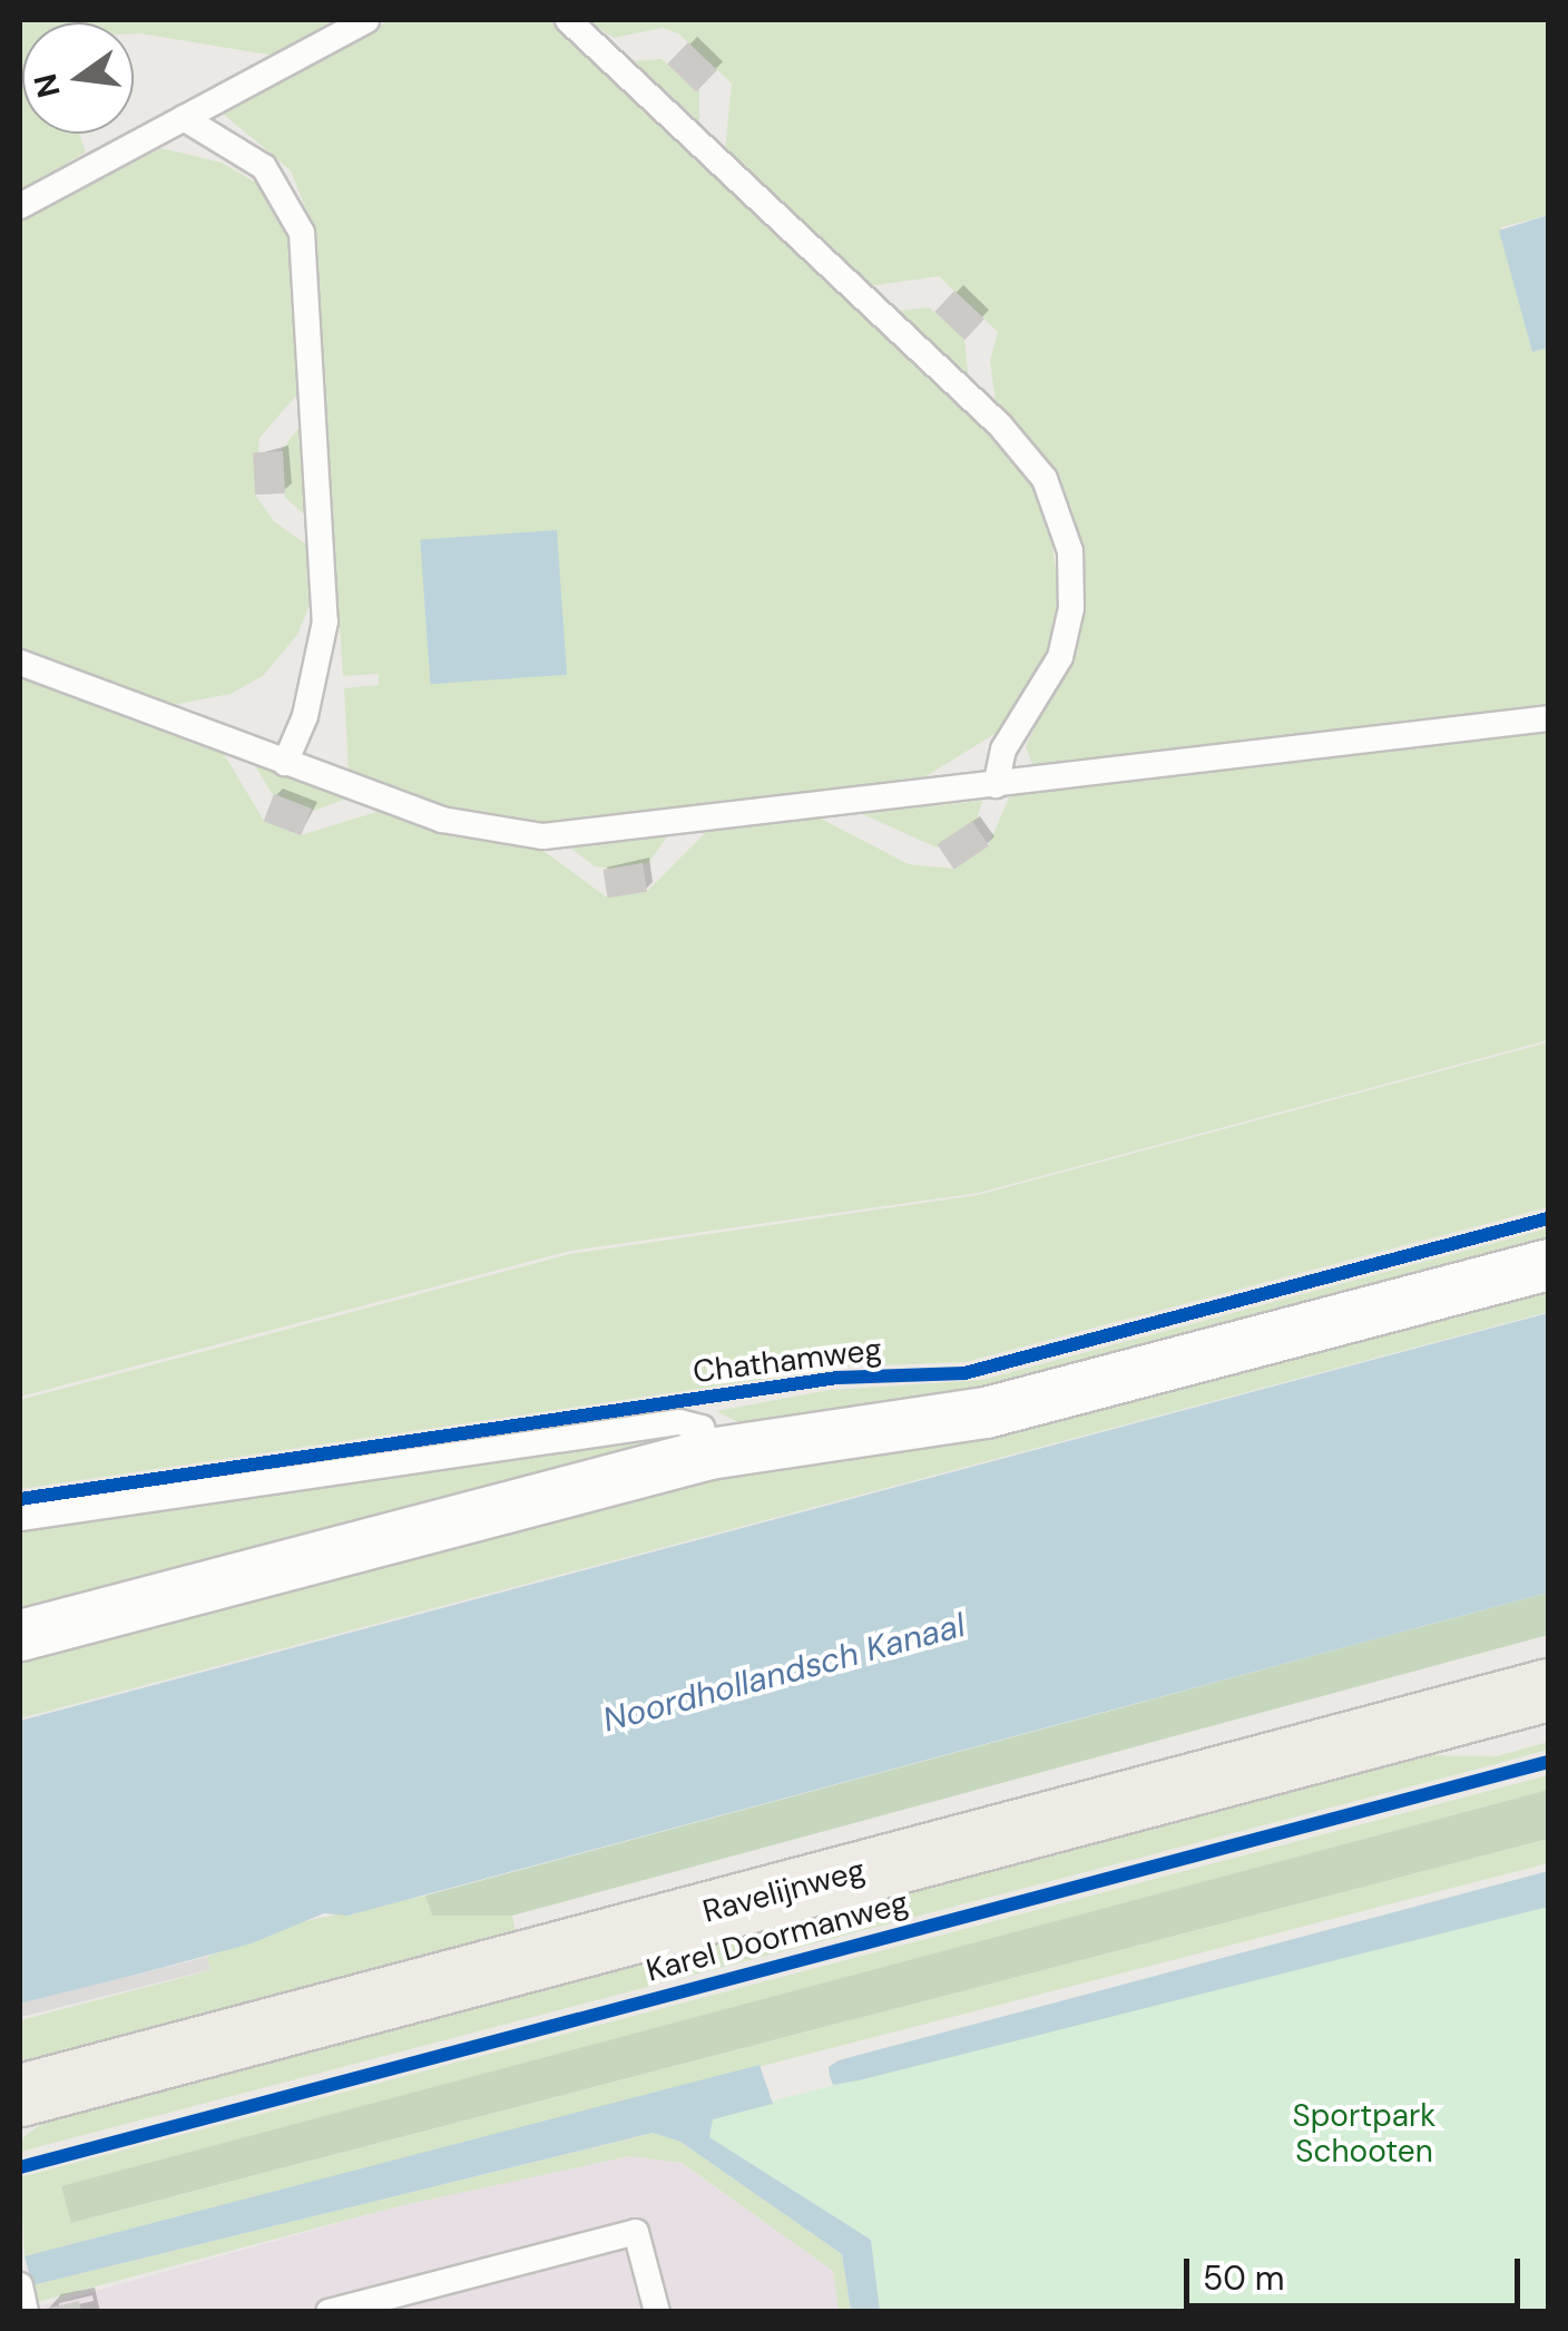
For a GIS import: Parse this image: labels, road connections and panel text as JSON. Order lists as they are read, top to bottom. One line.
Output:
{"streets":{"main road":["Ravelijnweg"],"cycle path":["Chathamweg","Karel Doormanweg"]},"water":["Noordhollandsch Kanaal"],"parks":["Sportpark Schooten"],"scale_bar":"50 m","north":"left"}
